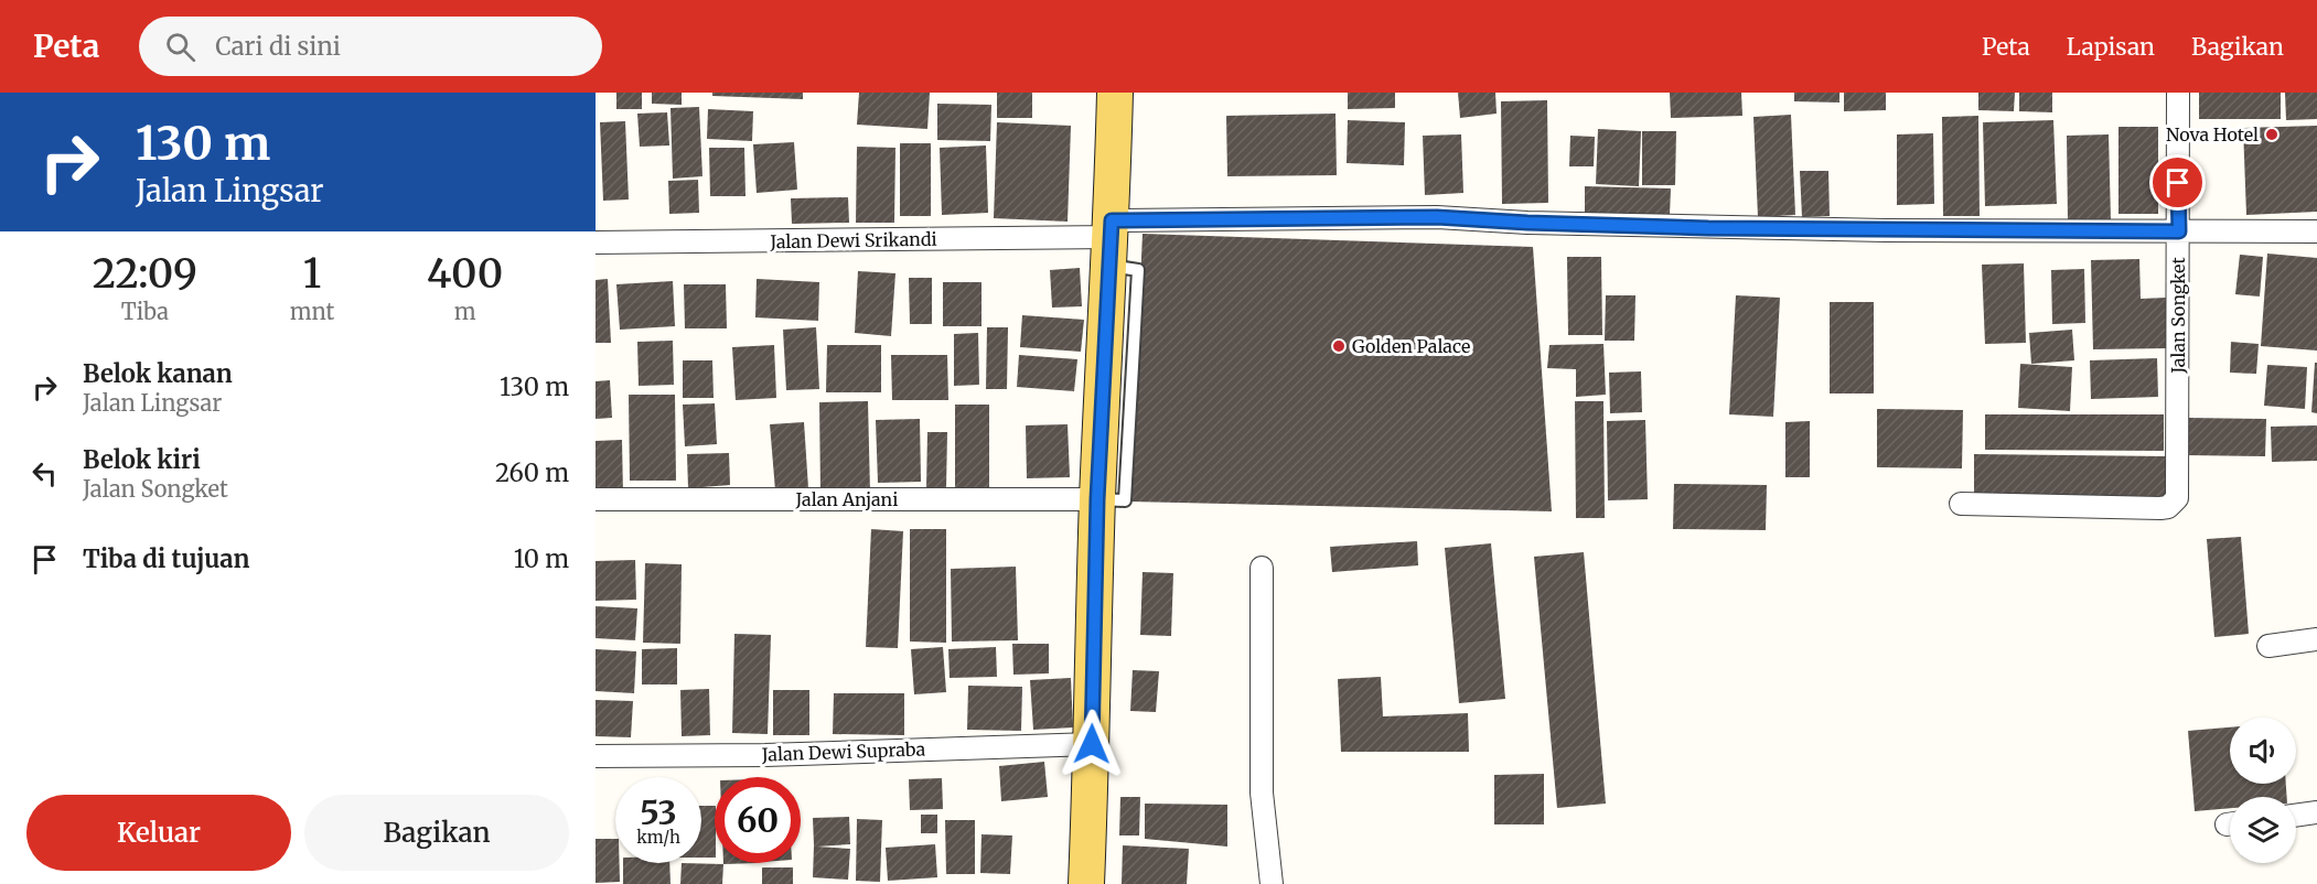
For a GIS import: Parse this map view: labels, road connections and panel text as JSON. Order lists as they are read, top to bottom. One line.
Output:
{"streets":{"street":["Jalan Dewi Srikandi","Jalan Songket","Jalan Anjani","Jalan Dewi Supraba"]},"crossings":[["Jalan Dewi Srikandi","Jalan Songket"]],"places":["Nova Hotel","Golden Palace"],"page":{"header":"Peta","search":"Cari di sini","nav":["Peta","Lapisan","Bagikan"],"turn":["130 m","Jalan Lingsar"],"eta":["22:09","Tiba","1","mnt","400","m"],"list":[{"name":"Belok kanan","note":"Jalan Lingsar","value":"130 m"},{"name":"Belok kiri","note":"Jalan Songket","value":"260 m"},{"name":"Tiba di tujuan","value":"10 m"}],"speed":"53 km/h","limit":"60","buttons":["Keluar","Bagikan"]}}
